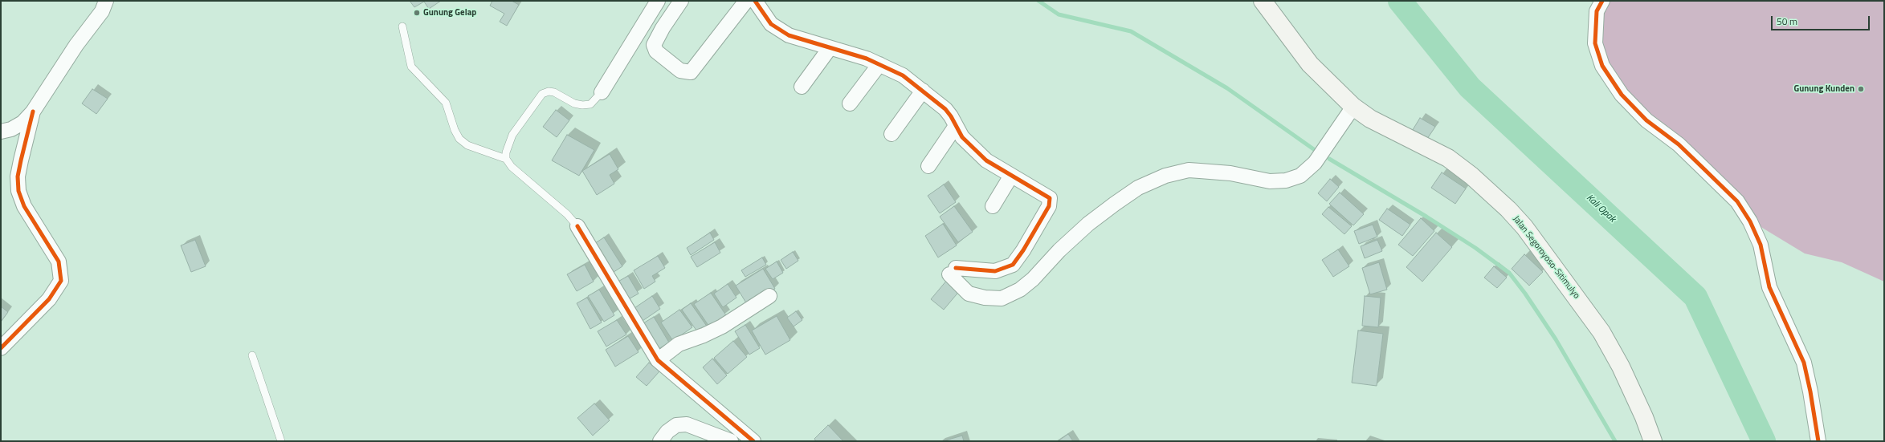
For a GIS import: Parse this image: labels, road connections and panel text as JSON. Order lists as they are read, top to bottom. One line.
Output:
{"streets":{"main road":["Jalan Segoroyoso-Sitimulyo"]},"water":["Kali Opak"],"places":["Gunung Gelap","Gunung Kunden"],"scale_bar":"50 m"}
